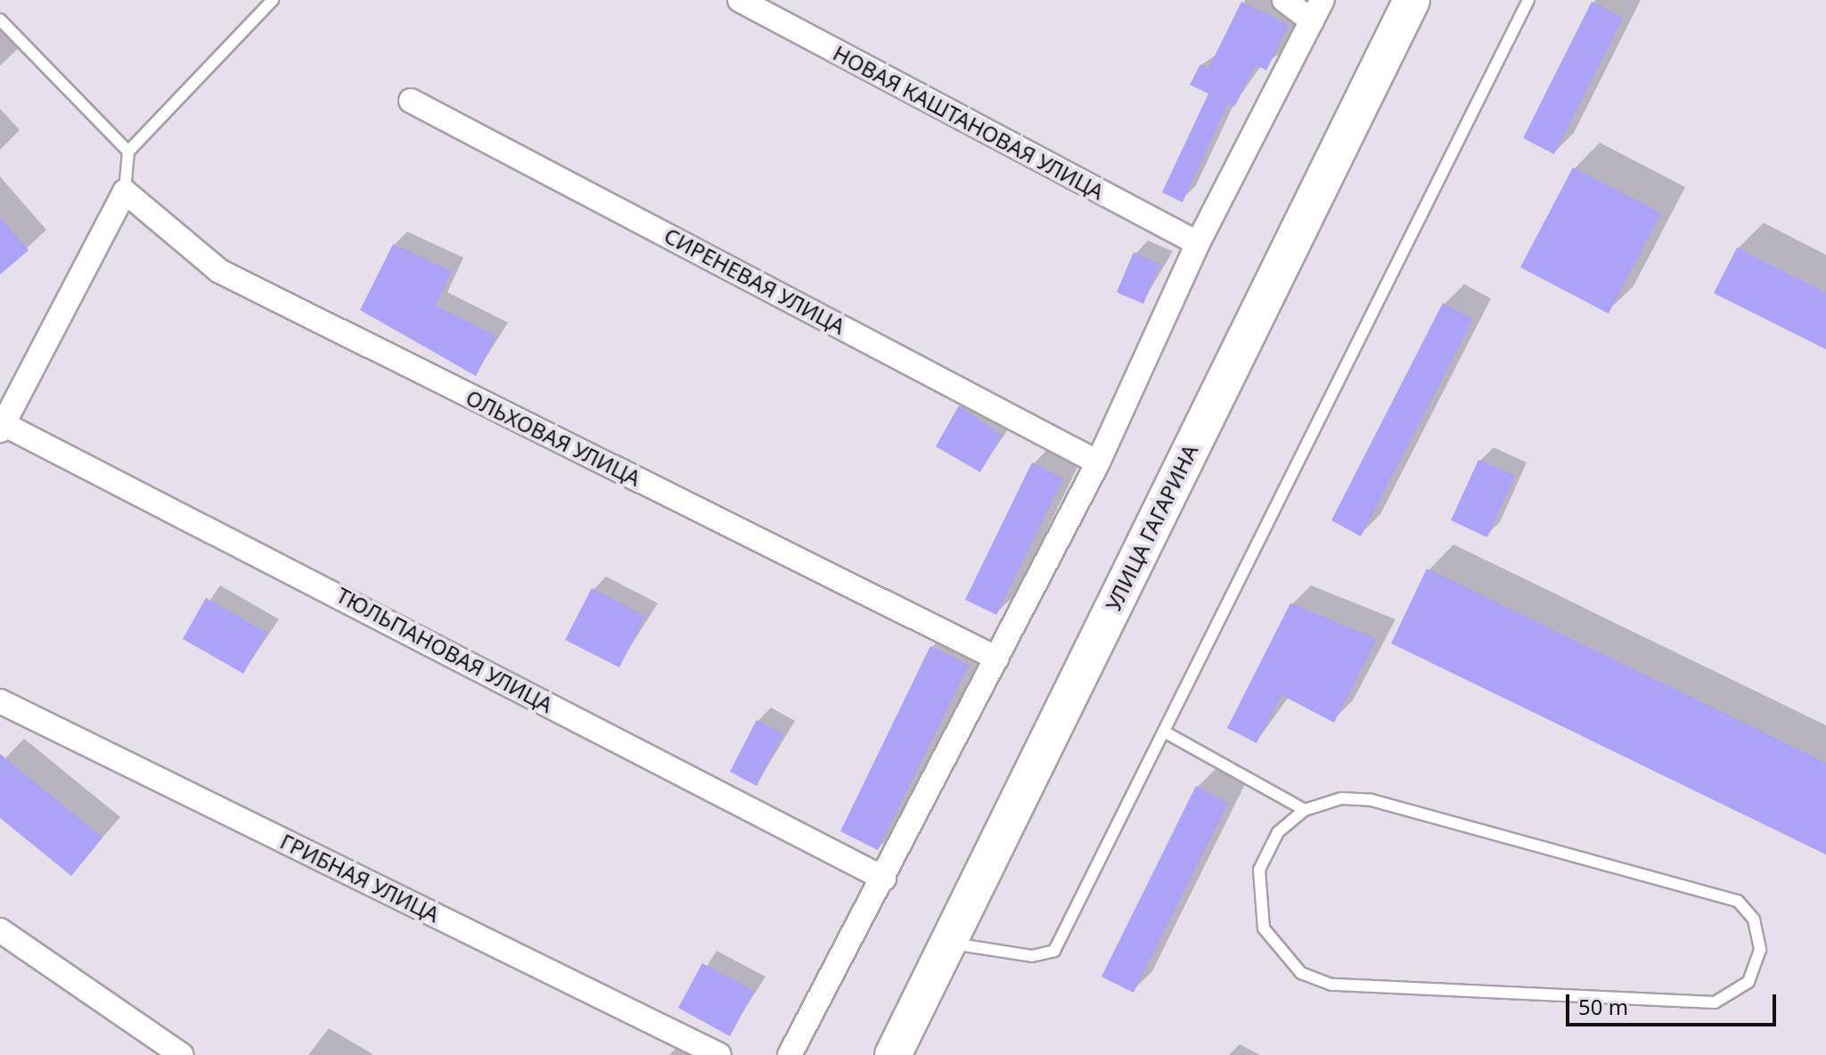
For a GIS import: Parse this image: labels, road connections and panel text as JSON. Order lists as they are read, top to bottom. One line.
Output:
{"streets":{"main road":["УЛИЦА ГАГАРИНА"],"street":["НОВАЯ КАШТАНОВАЯ УЛИЦА","СИРЕНЕВАЯ УЛИЦА","ОЛЬХОВАЯ УЛИЦА","ТЮЛЬПАНОВАЯ УЛИЦА","ГРИБНАЯ УЛИЦА"]},"scale_bar":"50 m"}
